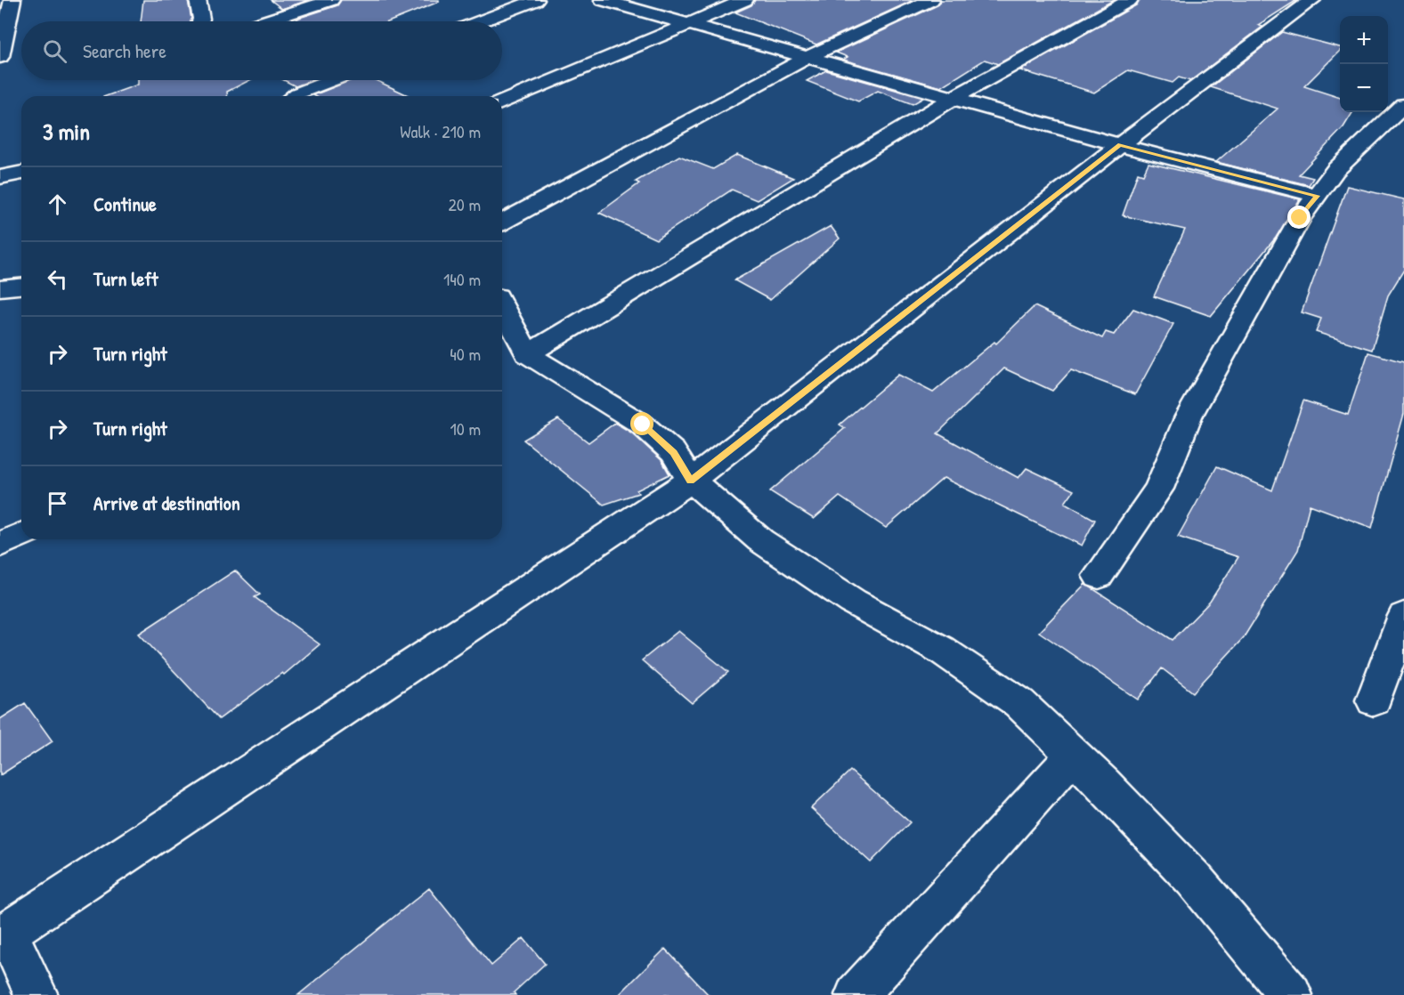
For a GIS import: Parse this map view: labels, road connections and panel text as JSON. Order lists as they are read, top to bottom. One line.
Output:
{"page":{"map_buttons":["+","−"],"search":"Search here","heading":["3 min","Walk · 210 m"],"list":[["Continue","20 m"],["Turn left","140 m"],["Turn right","40 m"],["Turn right","10 m"],"Arrive at destination"]}}
